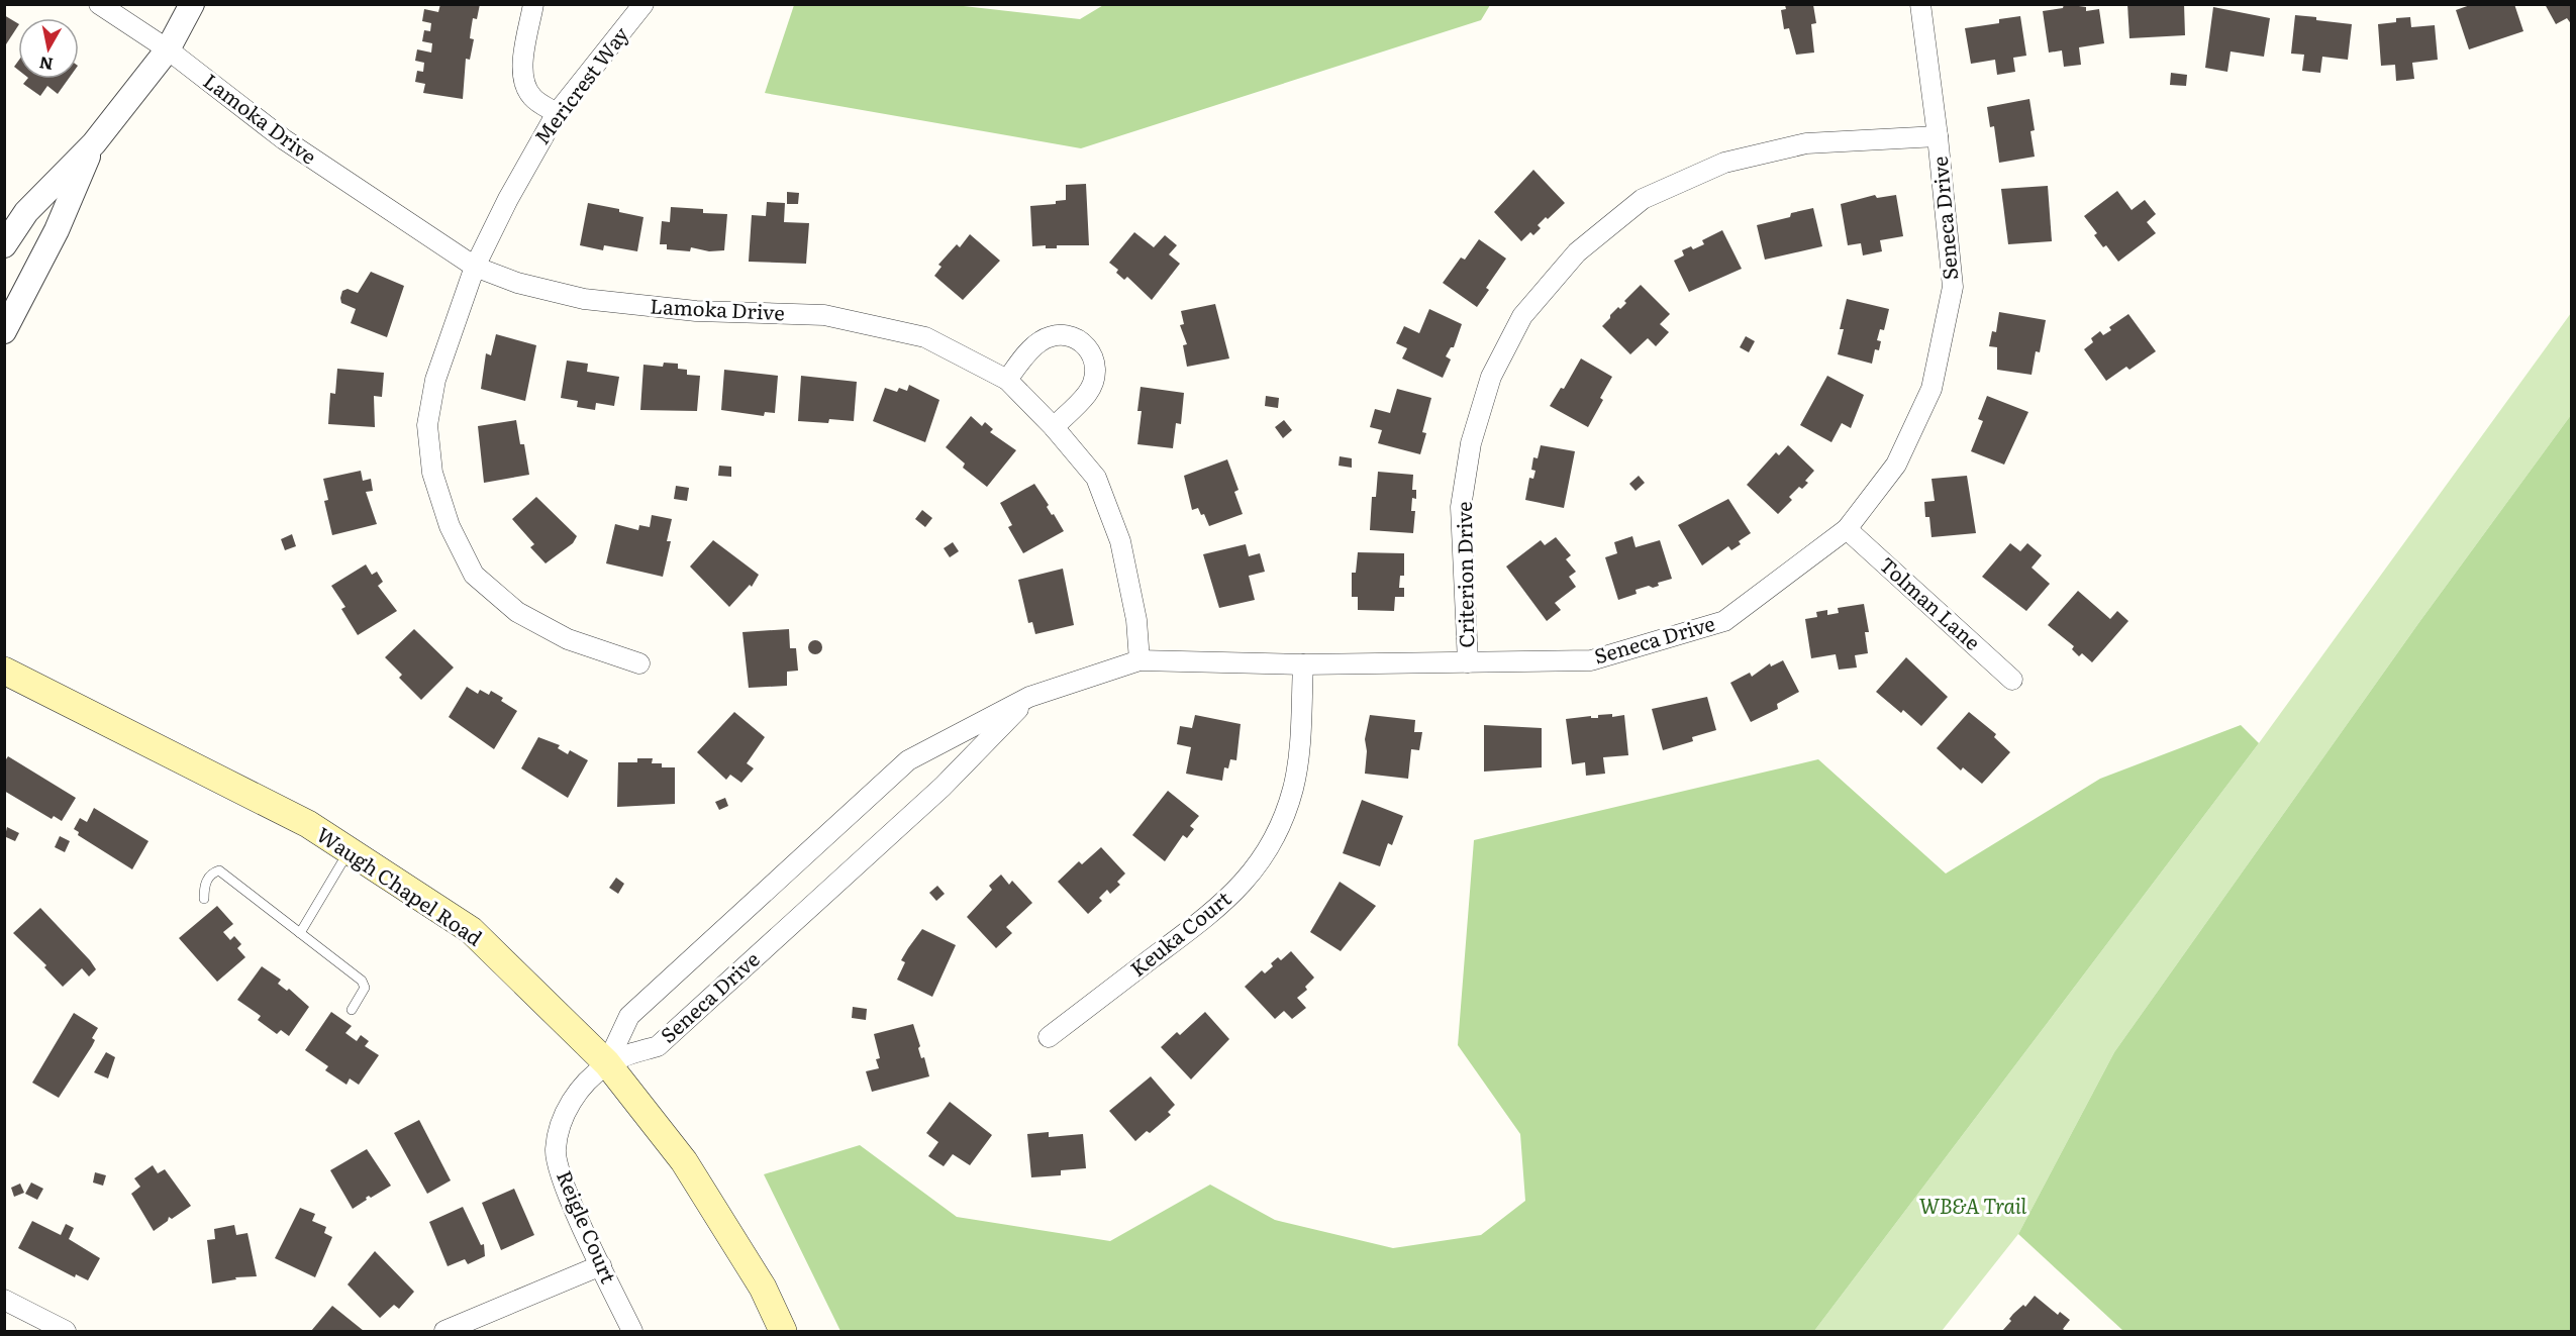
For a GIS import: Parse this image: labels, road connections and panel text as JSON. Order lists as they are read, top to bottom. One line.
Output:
{"streets":{"main road":["Waugh Chapel Road"],"street":["Mericrest Way","Lamoka Drive","Seneca Drive","Criterion Drive","Tolman Lane","Keuka Court","Reigle Court"]},"crossings":[["Mericrest Way","Lamoka Drive"],["Lamoka Drive","Seneca Drive"],["Seneca Drive","Criterion Drive"],["Seneca Drive","Tolman Lane"],["Seneca Drive","Waugh Chapel Road"],["Seneca Drive","Keuka Court"],["Seneca Drive","Reigle Court"],["Waugh Chapel Road","Reigle Court"]],"parks":["WB&A Trail"],"north":"bottom"}
